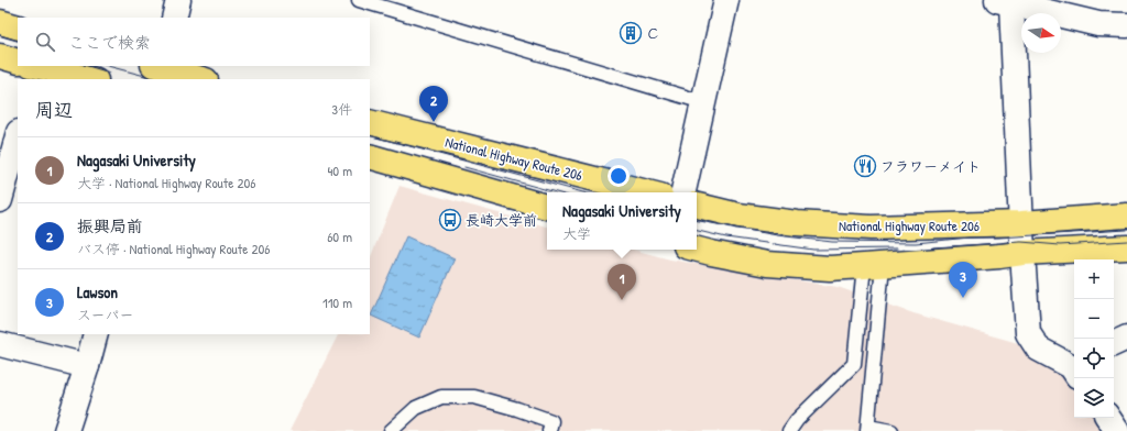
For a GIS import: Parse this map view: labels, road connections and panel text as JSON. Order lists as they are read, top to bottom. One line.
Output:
{"streets":{"highway":["National Highway Route 206"]},"places":{"building":["Ｃ"],"restaurant":["フラワーメイト"],"bus stop":["長崎大学前"]},"north":"right","page":{"search":"ここで検索","heading":["周辺","3件"],"pins":["2","3","1"],"list":[{"mark":"1","name":"Nagasaki University","note":"大学 · National Highway Route 206","value":"40 m"},{"mark":"2","name":"振興局前","note":"バス停 · National Highway Route 206","value":"60 m"},{"mark":"3","name":"Lawson","note":"スーパー","value":"110 m"}],"popup":["Nagasaki University","大学"],"map_buttons":["+","−"]}}
